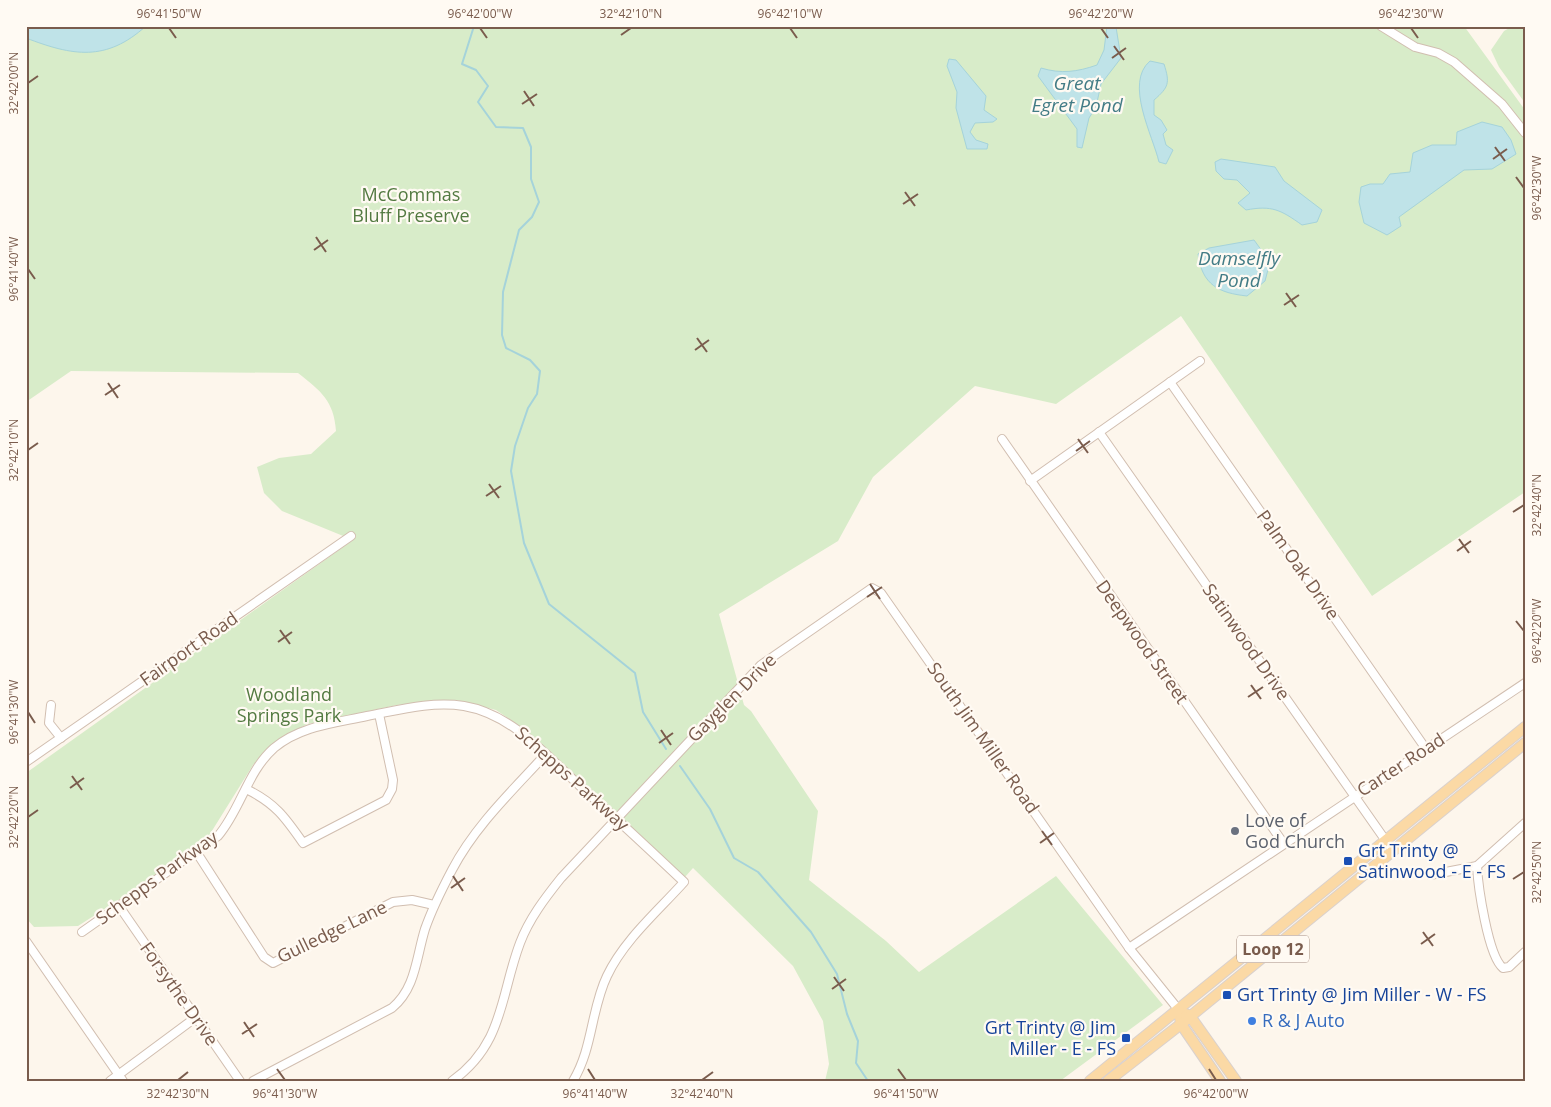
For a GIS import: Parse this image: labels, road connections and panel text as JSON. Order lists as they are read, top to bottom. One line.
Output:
{"streets":{"main road":["Loop 12"],"street":["Palm Oak Drive","Deepwood Street","Satinwood Drive","Fairport Road","Gayglen Drive","South Jim Miller Road","Carter Road","Schepps Parkway","Gulledge Lane","Forsythe Drive"]},"crossings":[["Palm Oak Drive","Carter Road"],["Deepwood Street","Carter Road"],["Satinwood Drive","Carter Road"],["Satinwood Drive","Loop 12"],["Gayglen Drive","South Jim Miller Road"],["Gayglen Drive","Schepps Parkway"],["South Jim Miller Road","Carter Road"],["South Jim Miller Road","Loop 12"],["Schepps Parkway","Gulledge Lane"],["Schepps Parkway","Forsythe Drive"]],"water":["Great Egret Pond","Damselfly Pond"],"parks":["McCommas Bluff Preserve","Woodland Springs Park"],"places":{"other":["Love of God Church","R & J Auto"],"transit":["Grt Trinty @ Satinwood - E - FS","Grt Trinty @ Jim Miller - W - FS","Grt Trinty @ Jim Miller - E - FS"]},"coordinates":["96°41'50\"W","96°42'00\"W","32°42'10\"N","96°42'10\"W","96°42'20\"W","96°42'30\"W","32°42'00\"N","96°41'40\"W","32°42'40\"N","96°41'30\"W","32°42'20\"N","32°42'50\"N","32°42'30\"N"]}
